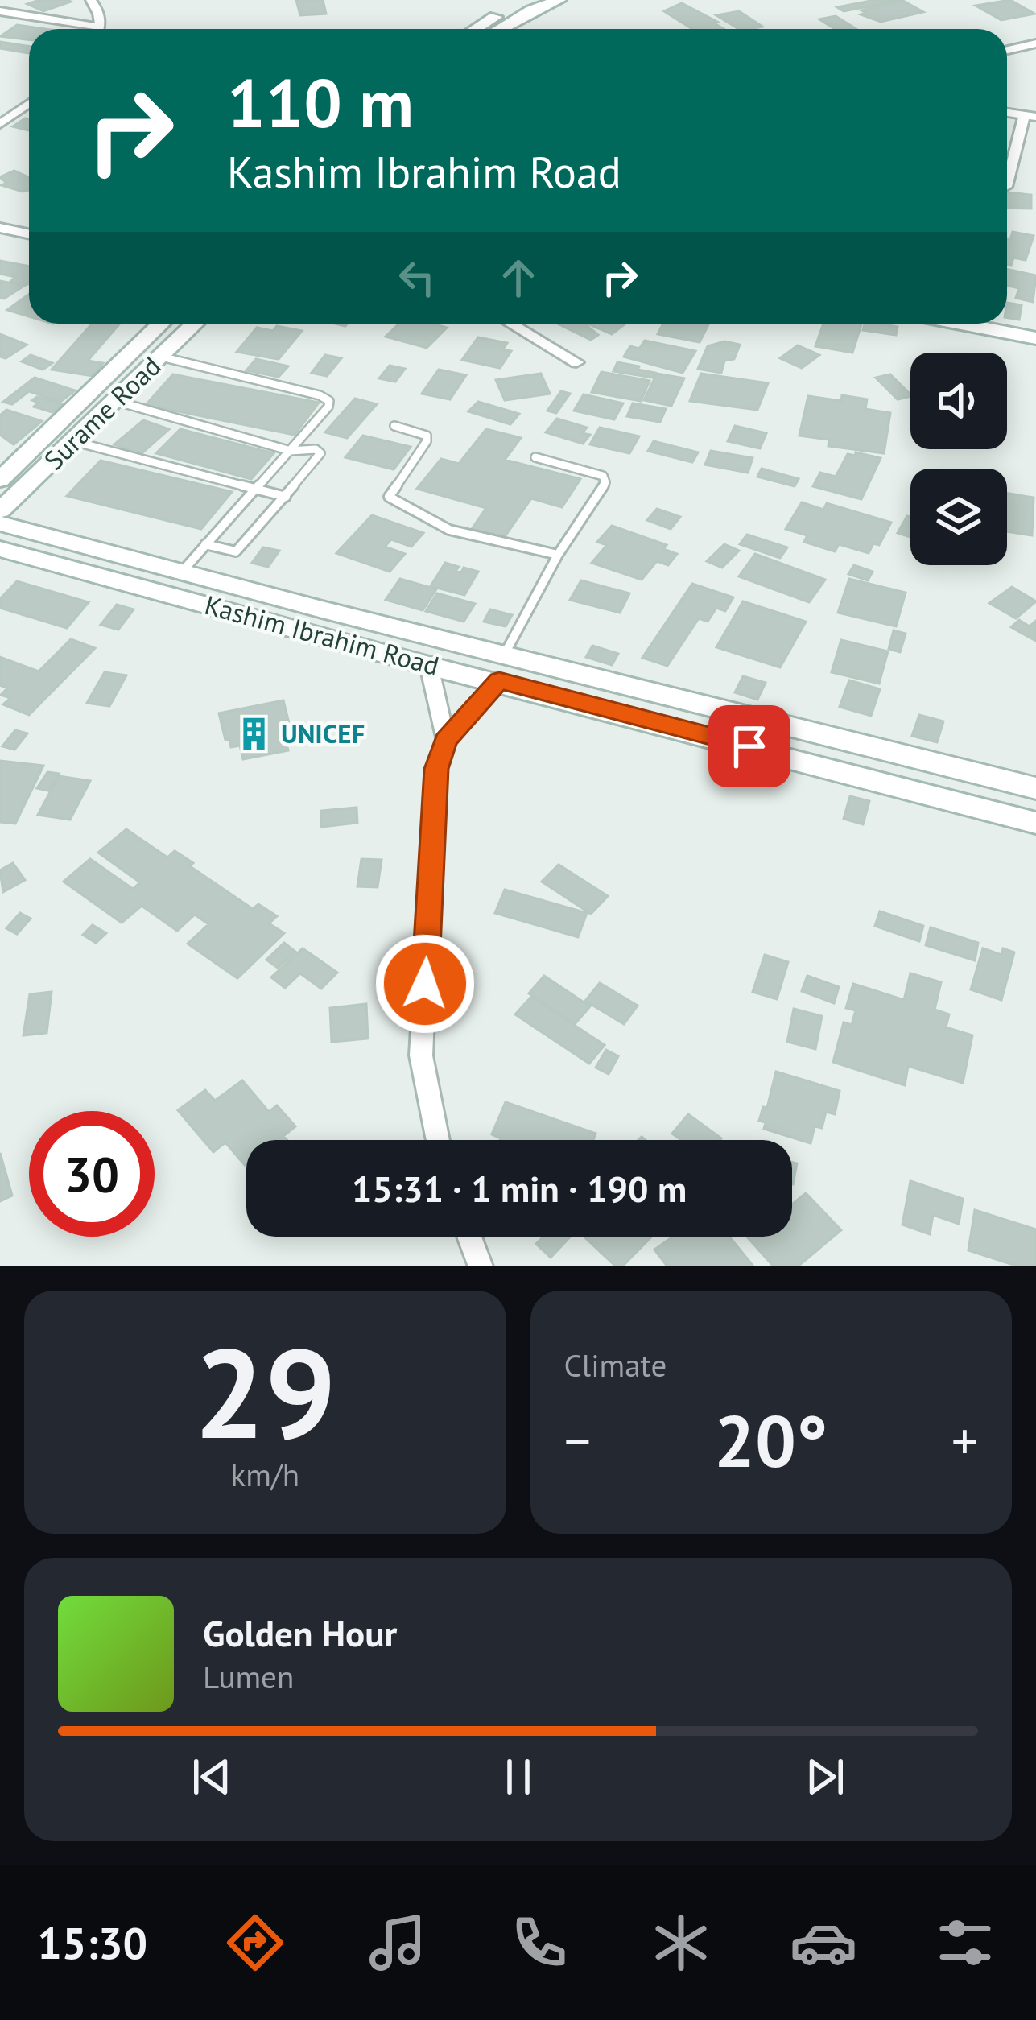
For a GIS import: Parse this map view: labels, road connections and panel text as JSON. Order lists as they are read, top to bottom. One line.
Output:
{"streets":{"street":["Surame Road","Kashim Ibrahim Road"]},"places":{"building":["UNICEF"]},"page":{"turn":["110 m","Kashim Ibrahim Road"],"limit":"30","trip":"15:31 · 1 min · 190 m","tile":[["29","km/h"],"Climate"],"heat":["−","20°","+"],"song":["Golden Hour","Lumen"],"tabs":"15:30"}}
